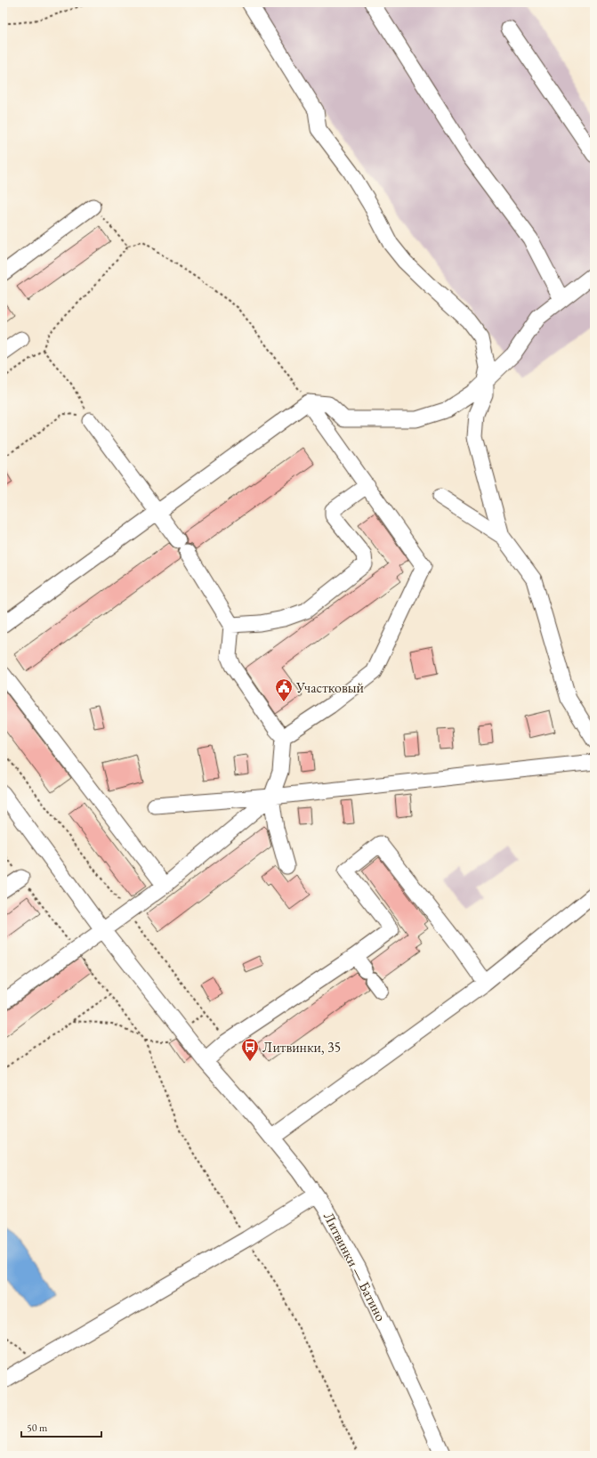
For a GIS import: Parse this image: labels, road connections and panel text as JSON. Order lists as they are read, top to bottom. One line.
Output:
{"streets":{"street":["Литвинки — Батино"]},"places":{"public building":["Участковый"],"bus stop":["Литвинки, 35"]},"scale_bar":"50 m"}
